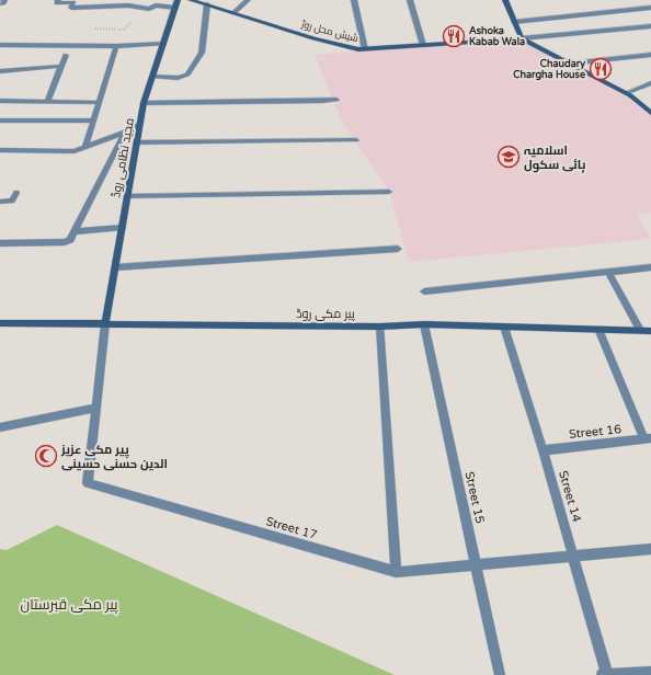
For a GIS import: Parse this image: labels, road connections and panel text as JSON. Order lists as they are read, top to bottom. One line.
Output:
{"streets":{"street":["شیش محل روڑ","مجید نظامی روڈ","پیر مکی روڈ","Street 16","Street 14","Street 15","Street 17"]},"crossings":[["مجید نظامی روڈ","پیر مکی روڈ"],["مجید نظامی روڈ","Street 17"],["پیر مکی روڈ","Street 14"],["پیر مکی روڈ","Street 15"],["پیر مکی روڈ","Street 17"],["Street 16","Street 14"],["Street 14","Street 17"],["Street 15","Street 17"]],"parks":["پیر مکی قبرستان"],"places":{"restaurant":["Ashoka Kabab Wala","Chaudary Chargha House"],"school or university":["اسلامیہ ہائی سکول"],"mosque":["پیر مکی عزیز الدین حسنی حسینی"]}}
